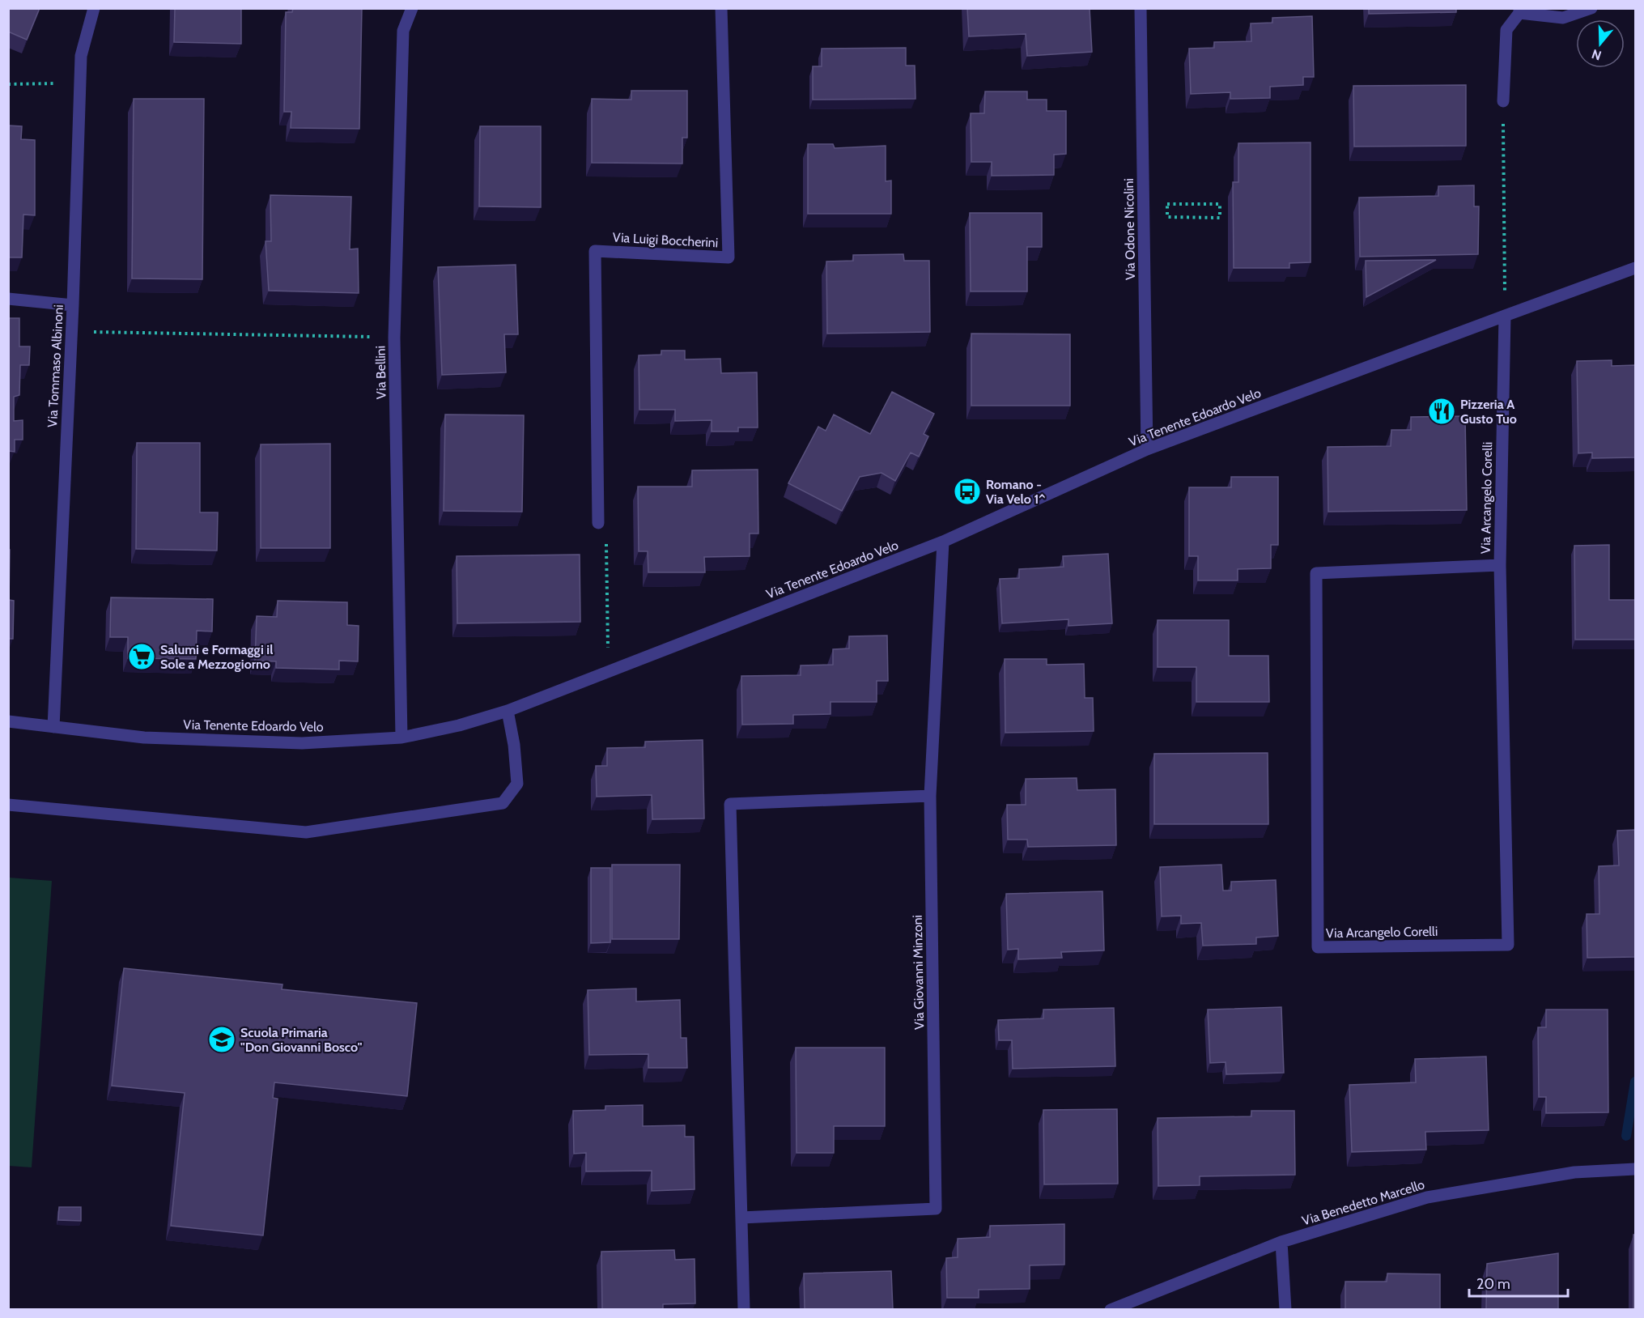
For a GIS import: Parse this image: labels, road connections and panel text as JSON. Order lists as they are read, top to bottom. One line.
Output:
{"streets":{"street":["Via Odone Nicolini","Via Luigi Boccherini","Via Tommaso Albinoni","Via Bellini","Via Tenente Edoardo Velo","Via Arcangelo Corelli","Via Giovanni Minzoni","Via Benedetto Marcello"]},"crossings":[["Via Odone Nicolini","Via Tenente Edoardo Velo"],["Via Tommaso Albinoni","Via Tenente Edoardo Velo"],["Via Bellini","Via Tenente Edoardo Velo"],["Via Tenente Edoardo Velo","Via Arcangelo Corelli"],["Via Tenente Edoardo Velo","Via Giovanni Minzoni"]],"places":{"restaurant":["Pizzeria A Gusto Tuo"],"bus stop":["Romano - Via Velo 1^"],"supermarket":["Salumi e Formaggi il Sole a Mezzogiorno"],"school or university":["Scuola Primaria \"Don Giovanni Bosco\""]},"scale_bar":"20 m","north":"bottom"}
